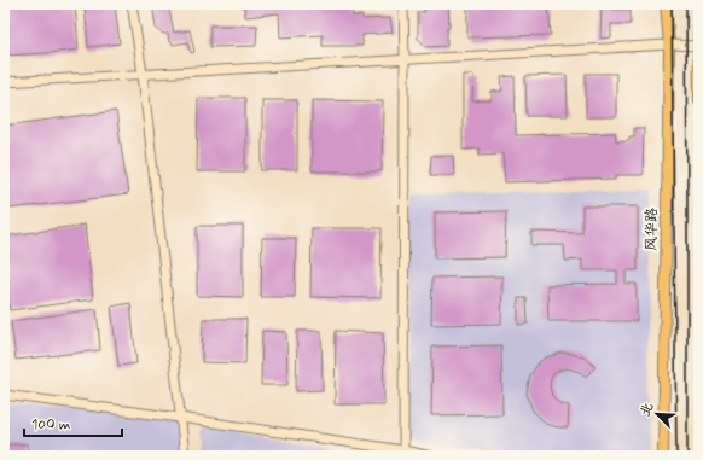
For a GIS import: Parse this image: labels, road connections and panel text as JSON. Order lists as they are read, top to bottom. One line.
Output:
{"streets":{"main road":["风华路"]},"scale_bar":"100 m","north":"top left"}
